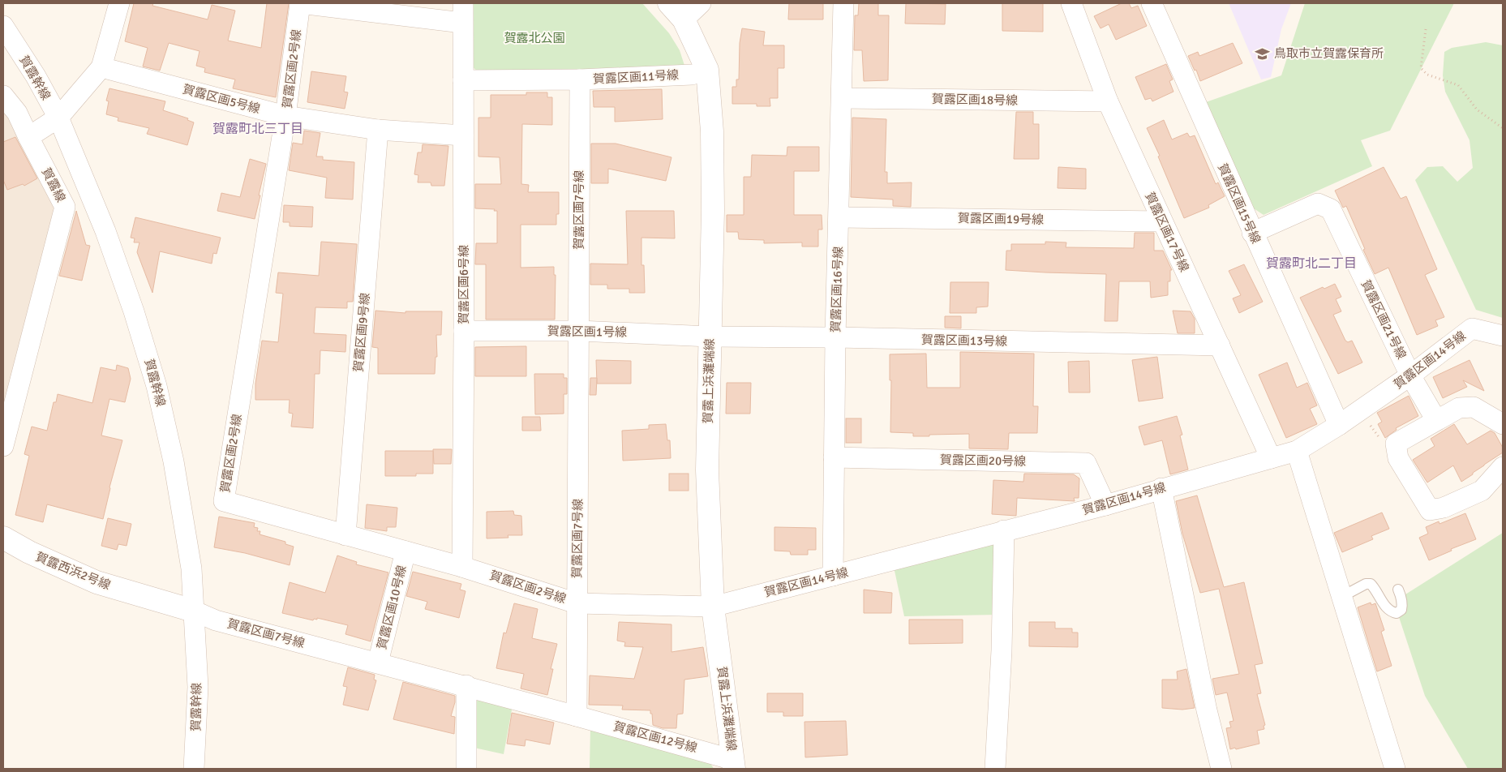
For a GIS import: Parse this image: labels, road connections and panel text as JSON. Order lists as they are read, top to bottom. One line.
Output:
{"streets":{"street":["賀露区画2号線","賀露区画11号線","賀露幹線","賀露区画5号線","賀露区画18号線","賀露線","賀露区画15号線","賀露区画7号線","賀露区画19号線","賀露区画17号線","賀露区画6号線","賀露区画16号線","賀露区画21号線","賀露区画1号線","賀露区画9号線","賀露区画13号線","賀露区画14号線","賀露上浜灘端線","賀露区画20号線","賀露西浜2号線","賀露区画10号線","賀露区画12号線"]},"crossings":[["賀露区画2号線","賀露区画5号線"],["賀露区画2号線","賀露区画7号線"],["賀露区画2号線","賀露区画6号線"],["賀露区画2号線","賀露区画9号線"],["賀露区画2号線","賀露区画14号線"],["賀露区画2号線","賀露上浜灘端線"],["賀露区画2号線","賀露区画10号線"],["賀露区画11号線","賀露区画7号線"],["賀露幹線","賀露区画7号線"],["賀露幹線","賀露西浜2号線"],["賀露区画5号線","賀露区画6号線"],["賀露区画5号線","賀露区画9号線"],["賀露区画18号線","賀露区画17号線"],["賀露区画18号線","賀露区画16号線"],["賀露区画15号線","賀露区画21号線"],["賀露区画15号線","賀露区画14号線"],["賀露区画7号線","賀露区画1号線"],["賀露区画7号線","賀露西浜2号線"],["賀露区画7号線","賀露区画10号線"],["賀露区画7号線","賀露区画12号線"],["賀露区画19号線","賀露区画17号線"],["賀露区画19号線","賀露区画16号線"],["賀露区画17号線","賀露区画13号線"],["賀露区画17号線","賀露区画14号線"],["賀露区画6号線","賀露区画1号線"],["賀露区画16号線","賀露区画13号線"],["賀露区画16号線","賀露区画14号線"],["賀露区画16号線","賀露区画20号線"],["賀露区画21号線","賀露区画14号線"],["賀露区画1号線","賀露区画13号線"],["賀露区画1号線","賀露上浜灘端線"],["賀露区画13号線","賀露上浜灘端線"],["賀露区画14号線","賀露上浜灘端線"],["賀露区画14号線","賀露区画20号線"],["賀露上浜灘端線","賀露区画12号線"]],"districts":["賀露町北三丁目","賀露町北二丁目"],"parks":["賀露北公園"],"places":{"school or university":["鳥取市立賀露保育所"]}}
